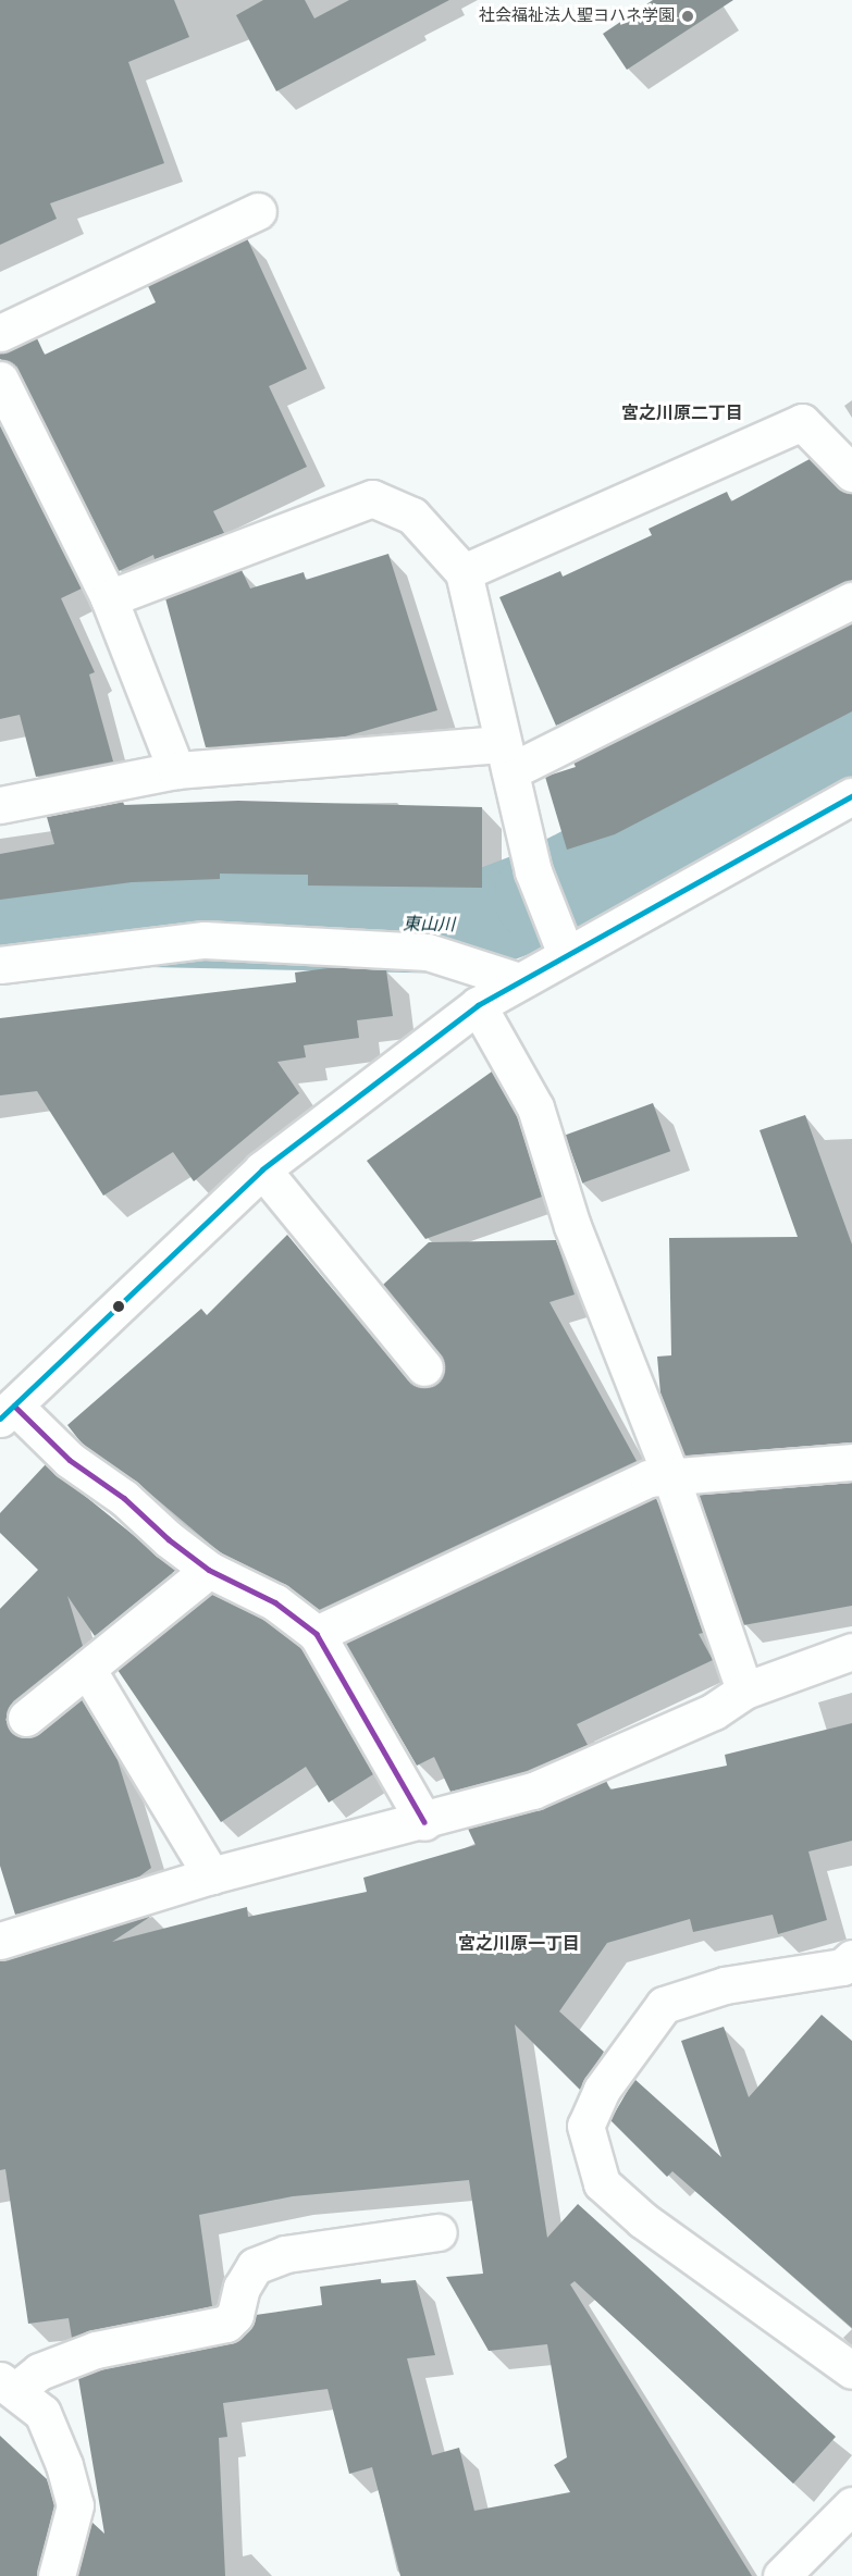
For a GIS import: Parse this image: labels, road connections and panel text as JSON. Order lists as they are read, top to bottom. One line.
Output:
{"districts":["宮之川原二丁目","宮之川原一丁目"],"water":["東山川"],"places":["社会福祉法人聖ヨハネ学園"]}
